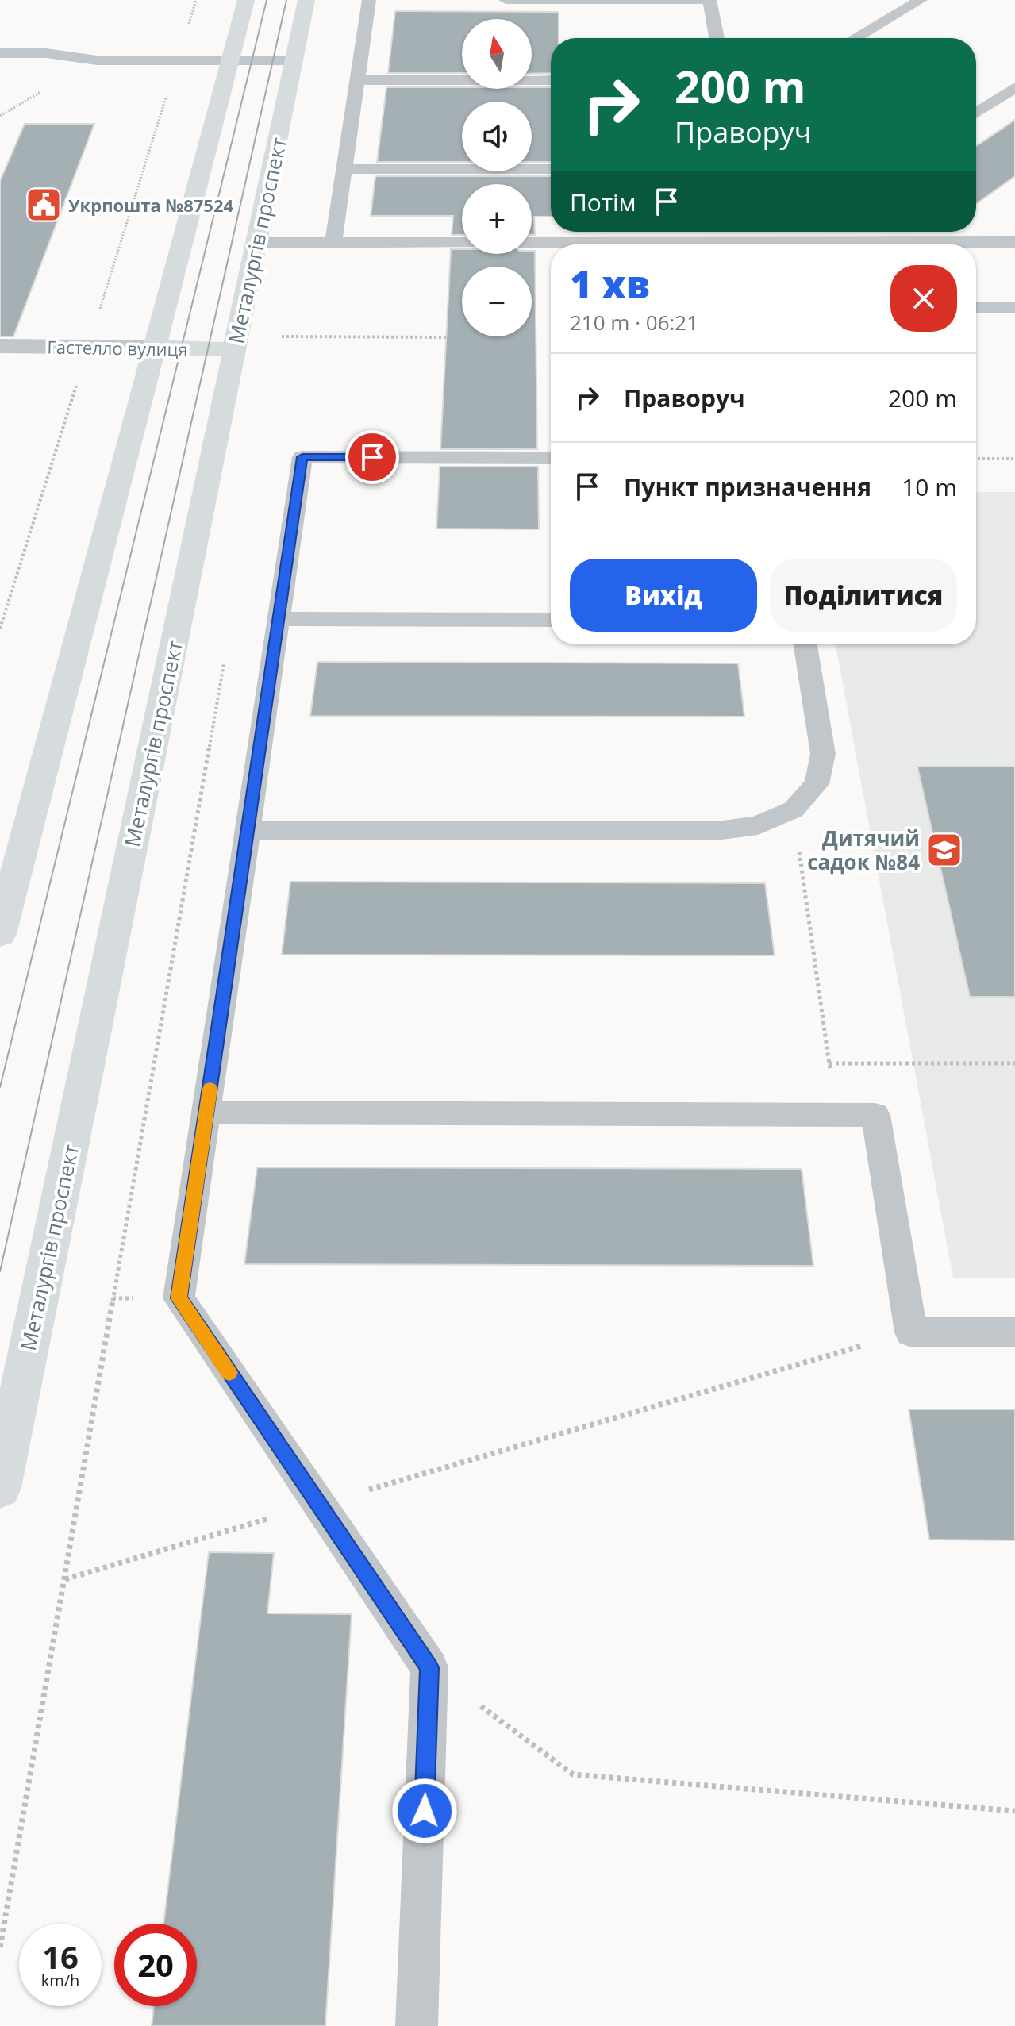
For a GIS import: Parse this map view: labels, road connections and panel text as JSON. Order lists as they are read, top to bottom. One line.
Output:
{"streets":{"main road":["Металургів проспект","Гастелло вулиця"]},"crossings":[["Металургів проспект","Гастелло вулиця"]],"places":{"public building":["Укрпошта №87524"],"school or university":["Дитячий садок №84"]},"north":"top","page":{"map_buttons":["+","−"],"turn":["200 m","Праворуч"],"then":"Потім","heading":["1 хв","210 m · 06:21"],"list":[{"name":"Праворуч","value":"200 m"},{"name":"Пункт призначення","value":"10 m"}],"buttons":["Вихід","Поділитися"],"speed":"16 km/h","limit":"20"}}
